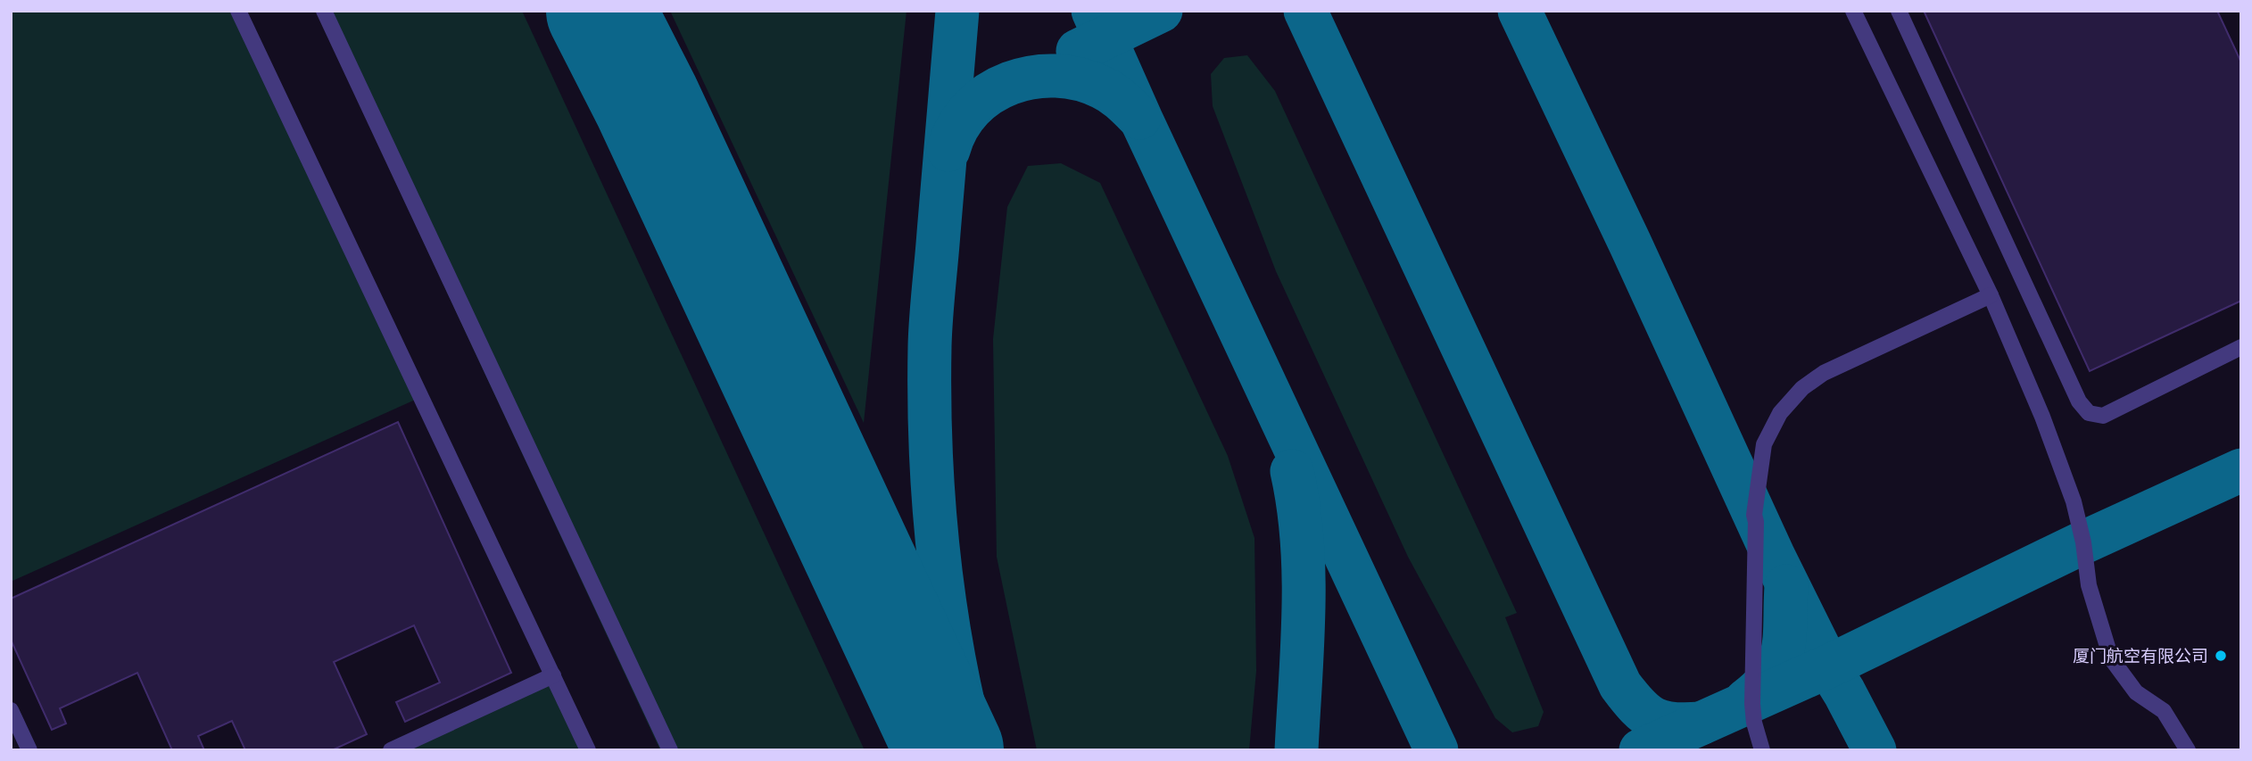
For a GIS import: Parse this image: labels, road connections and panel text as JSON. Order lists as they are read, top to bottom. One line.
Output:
{"places":["厦门航空有限公司"]}
